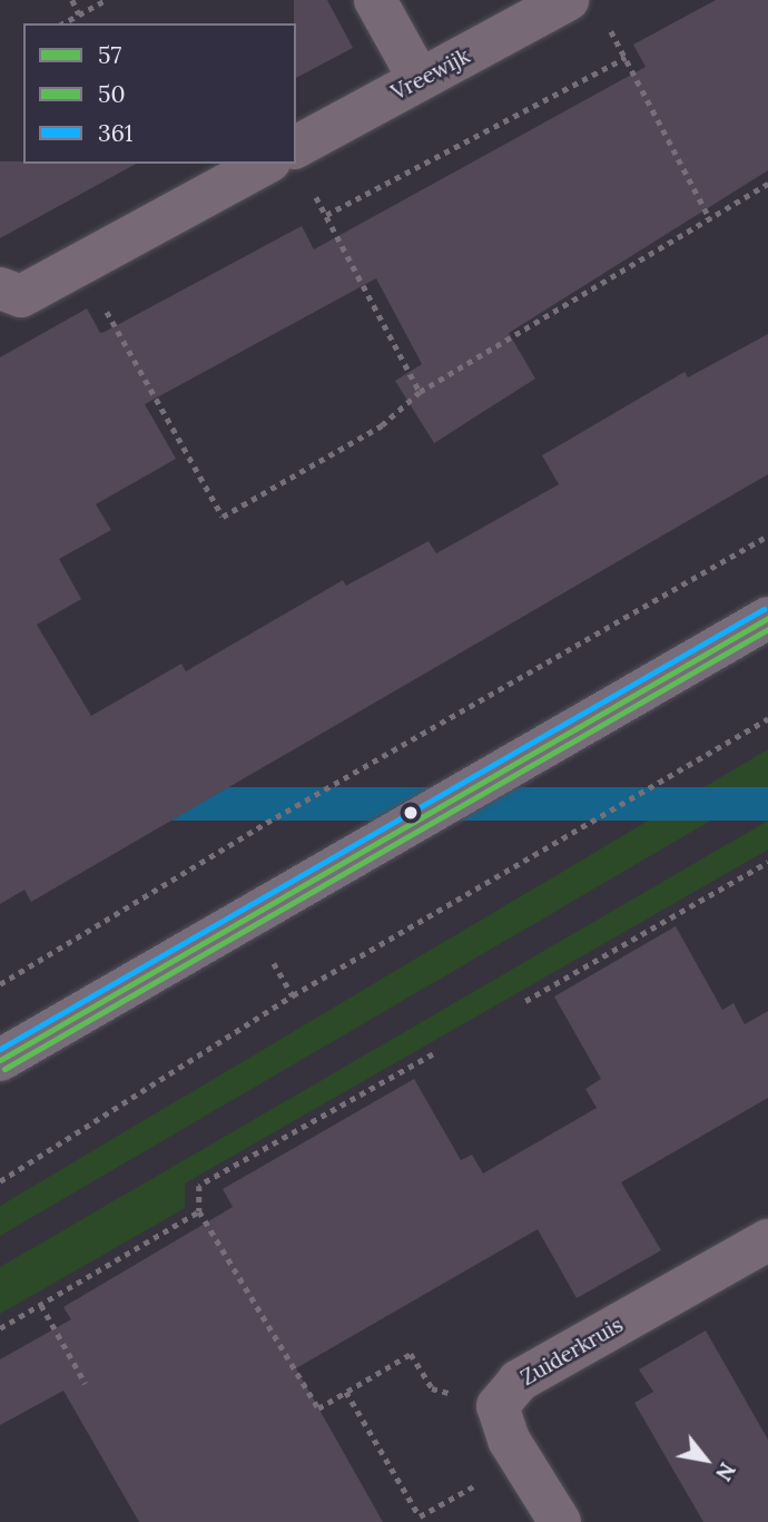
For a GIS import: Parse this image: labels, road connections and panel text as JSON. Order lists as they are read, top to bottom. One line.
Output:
{"streets":{"street":["Vreewijk","Zuiderkruis"]},"lines":["transit line 361","transit line 57","transit line 50"],"legend":["57","50","361"],"north":"bottom right"}
